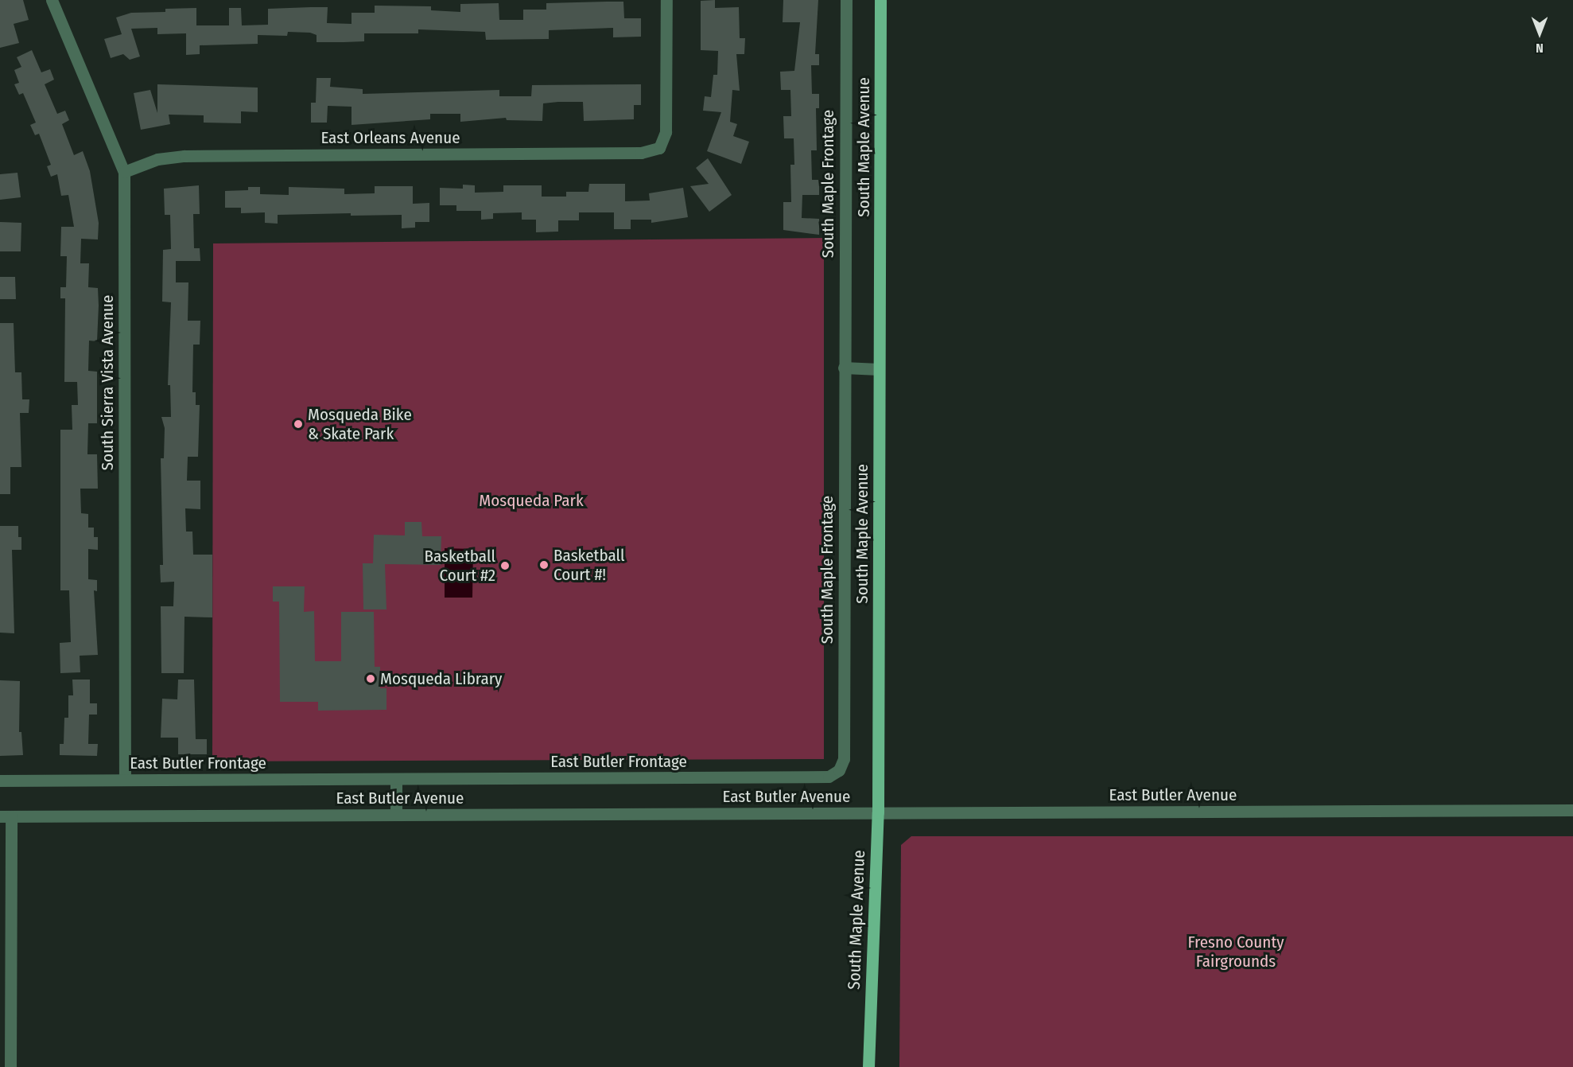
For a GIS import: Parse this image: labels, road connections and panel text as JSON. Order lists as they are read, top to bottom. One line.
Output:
{"streets":{"main road":["South Maple Avenue"],"street":["East Orleans Avenue","South Maple Frontage","South Sierra Vista Avenue","East Butler Frontage","East Butler Avenue"]},"crossings":[["East Orleans Avenue","South Sierra Vista Avenue"],["South Maple Avenue","East Butler Avenue"],["South Maple Frontage","East Butler Frontage"],["South Sierra Vista Avenue","East Butler Frontage"]],"parks":["Mosqueda Park","Fresno County Fairgrounds"],"places":["Mosqueda Bike & Skate Park","Basketball Court #!","Basketball Court #2","Mosqueda Library"],"north":"bottom"}
